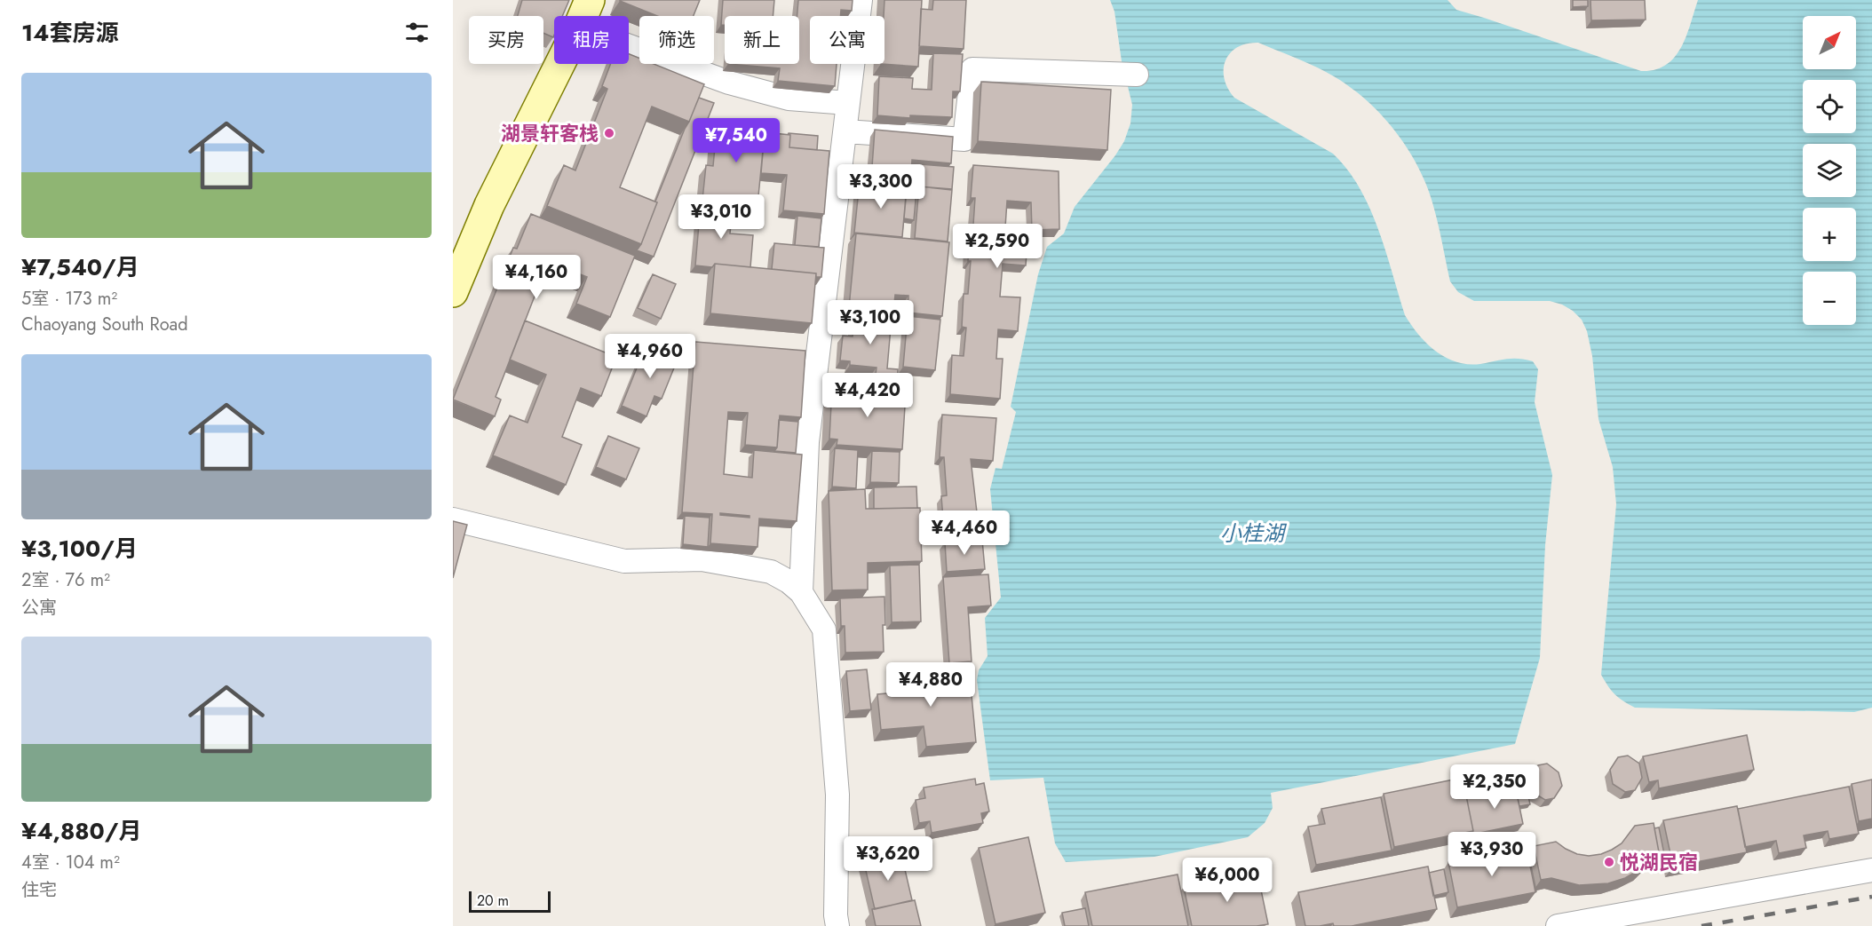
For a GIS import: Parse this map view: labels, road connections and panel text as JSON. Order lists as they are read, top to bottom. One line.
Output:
{"water":["小桂湖"],"places":["湖景轩客栈","悦湖民宿"],"scale_bar":"20 m","north":"top right","page":{"heading":"14套房源","map_buttons":["+","−"],"chip":["买房","租房","筛选","新上","公寓"],"list":[{"name":"¥7,540/月","note":"5室 · 173 m² · Chaoyang South Road"},{"name":"¥3,100/月","note":"2室 · 76 m² · 公寓"},{"name":"¥4,880/月","note":"4室 · 104 m² · 住宅"}],"price":["¥7,540","¥3,300","¥3,010","¥2,590","¥4,160","¥3,100","¥4,960","¥4,420","¥4,460","¥4,880","¥2,350","¥3,930","¥3,620","¥6,000"],"scale":"20 m"}}
